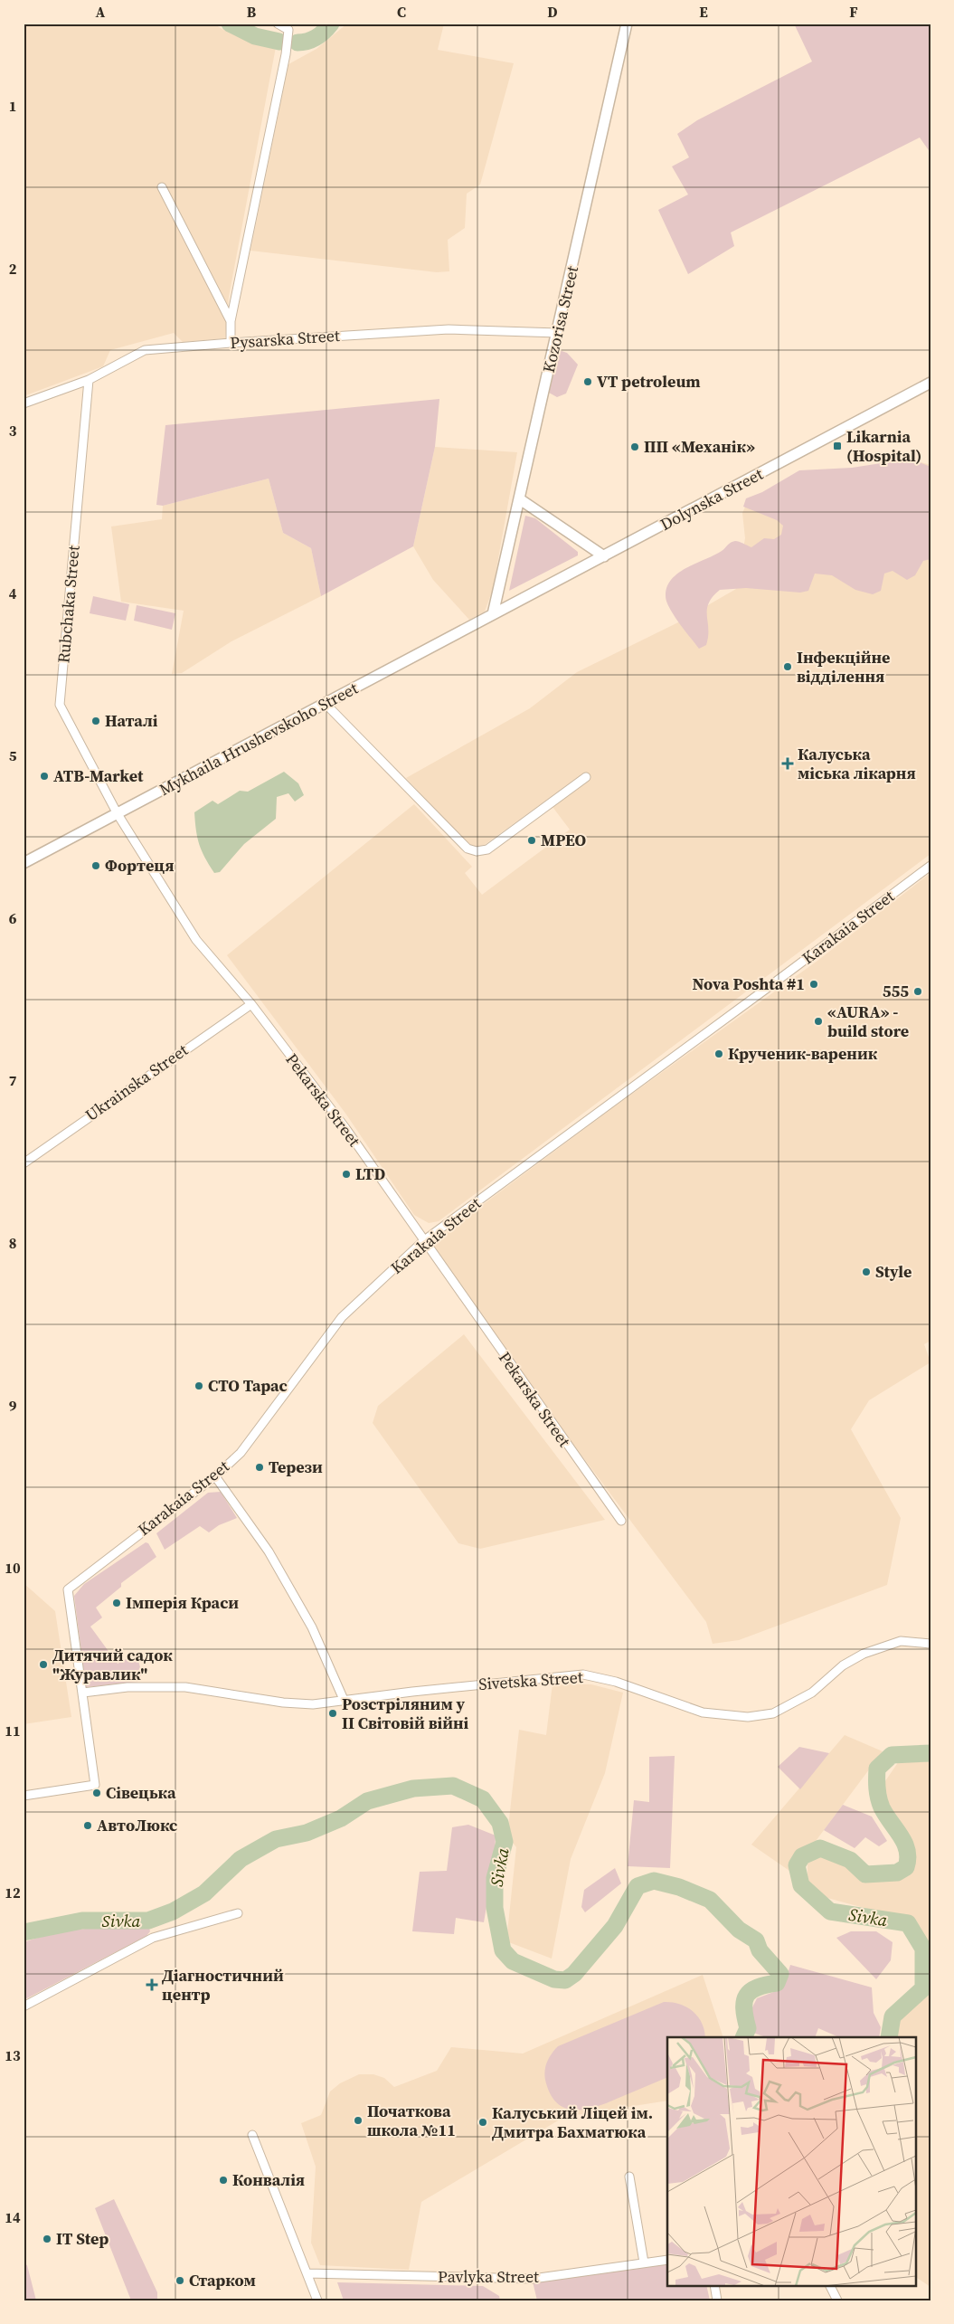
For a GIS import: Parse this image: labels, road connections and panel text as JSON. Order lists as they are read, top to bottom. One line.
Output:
{"streets":{"main road":["Kozorisa Street","Dolynska Street","Mykhaila Hrushevskoho Street"],"street":["Pysarska Street","Rubchaka Street","Karakaia Street","Ukrainska Street","Pekarska Street","Sivetska Street","Pavlyka Street"]},"crossings":[["Kozorisa Street","Pysarska Street"],["Kozorisa Street","Dolynska Street"],["Kozorisa Street","Mykhaila Hrushevskoho Street"],["Pysarska Street","Rubchaka Street"],["Dolynska Street","Mykhaila Hrushevskoho Street"],["Rubchaka Street","Mykhaila Hrushevskoho Street"],["Rubchaka Street","Pekarska Street"],["Mykhaila Hrushevskoho Street","Pekarska Street"],["Karakaia Street","Pekarska Street"],["Karakaia Street","Sivetska Street"],["Ukrainska Street","Pekarska Street"]],"water":["Sivka"],"places":{"other":["VT petroleum","ПП «Механік»","Інфекційне відділення","Наталі","ATB-Market","МРЕО","Фортеця","Nova Poshta #1","555","«AURA» - build store","Крученик-вареник","LTD","Style","СТО Тарас","Терези","Імперія Краси","Дитячий садок \"Журавлик\"","Розстріляним у II Світовій війні","Сівецька","АвтоЛюкс","Початкова школа №11","Калуський Ліцей ім. Дмитра Бахматюка","Конвалія","IT Step","Старком"],"transit":["Likarnia (Hospital)"],"health":["Калуська міська лікарня","Діагностичний центр"]},"grid":{"columns":["A","B","C","D","E","F"],"rows":["1","2","3","4","5","6","7","8","9","10","11","12","13","14"]}}
